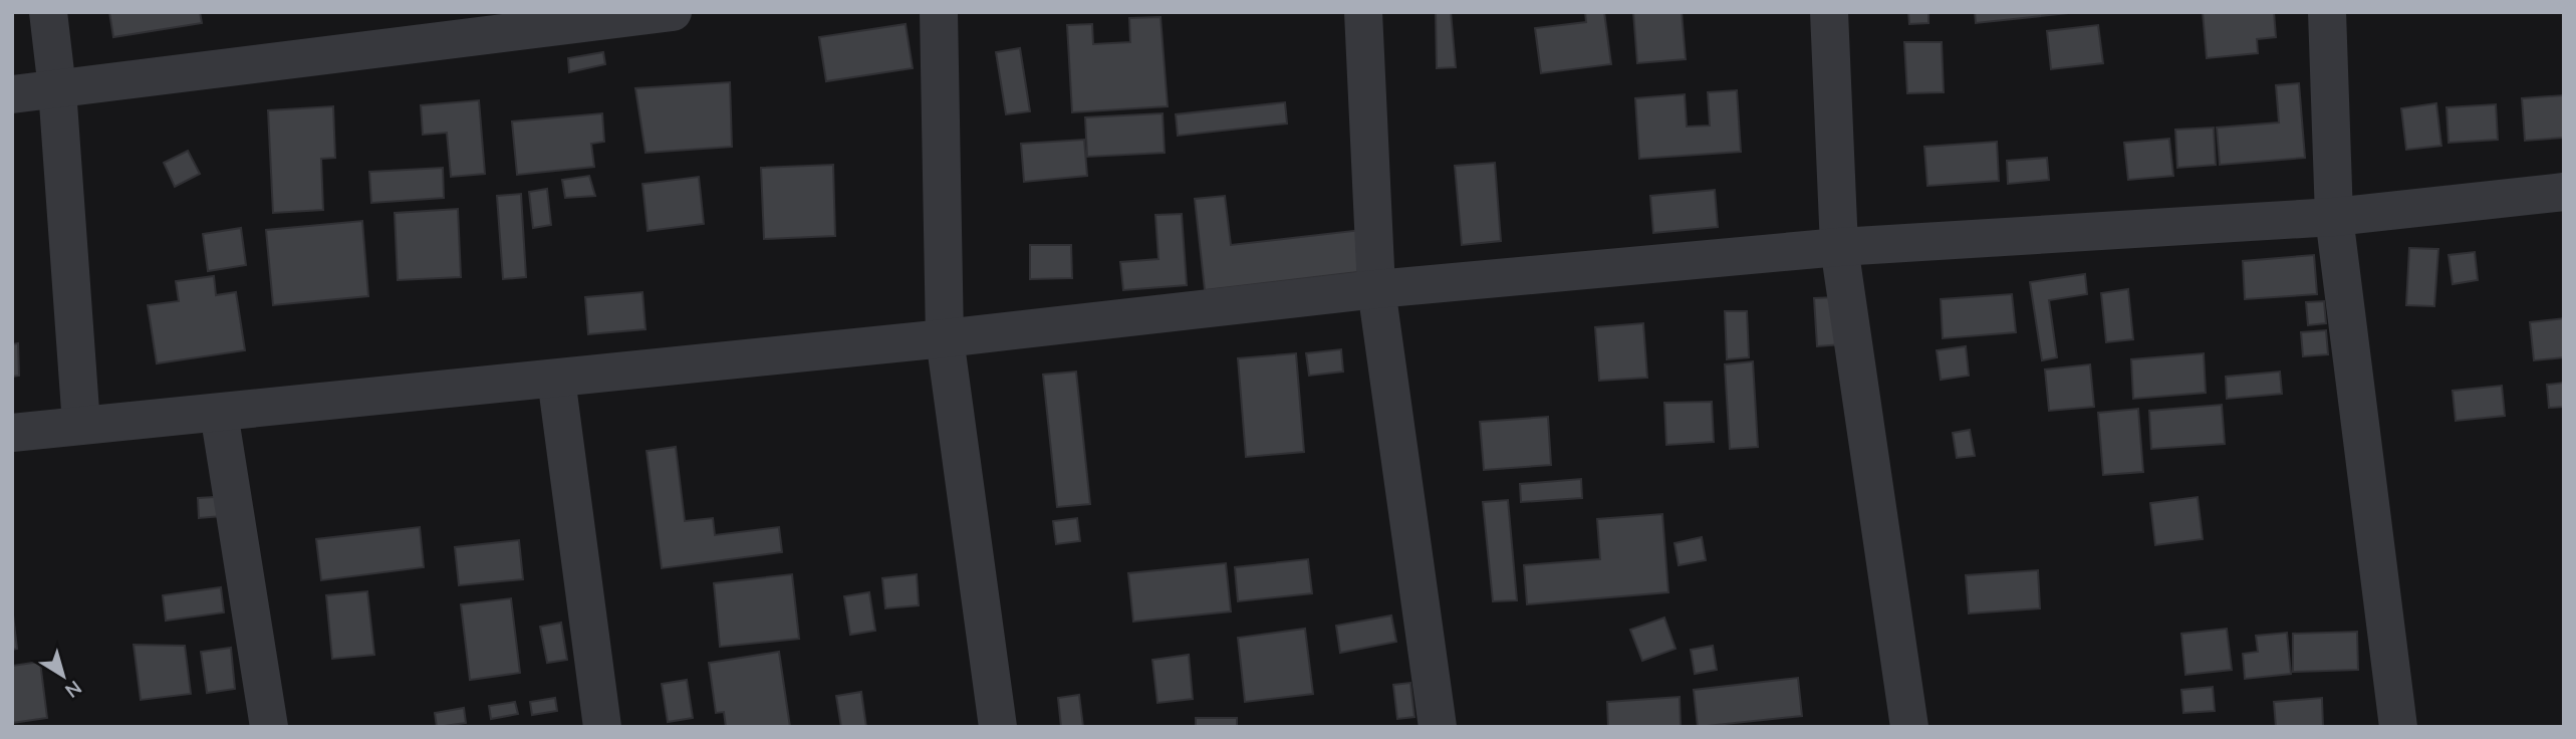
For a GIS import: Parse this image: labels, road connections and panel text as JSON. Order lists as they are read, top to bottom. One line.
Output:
{"north":"bottom right"}
